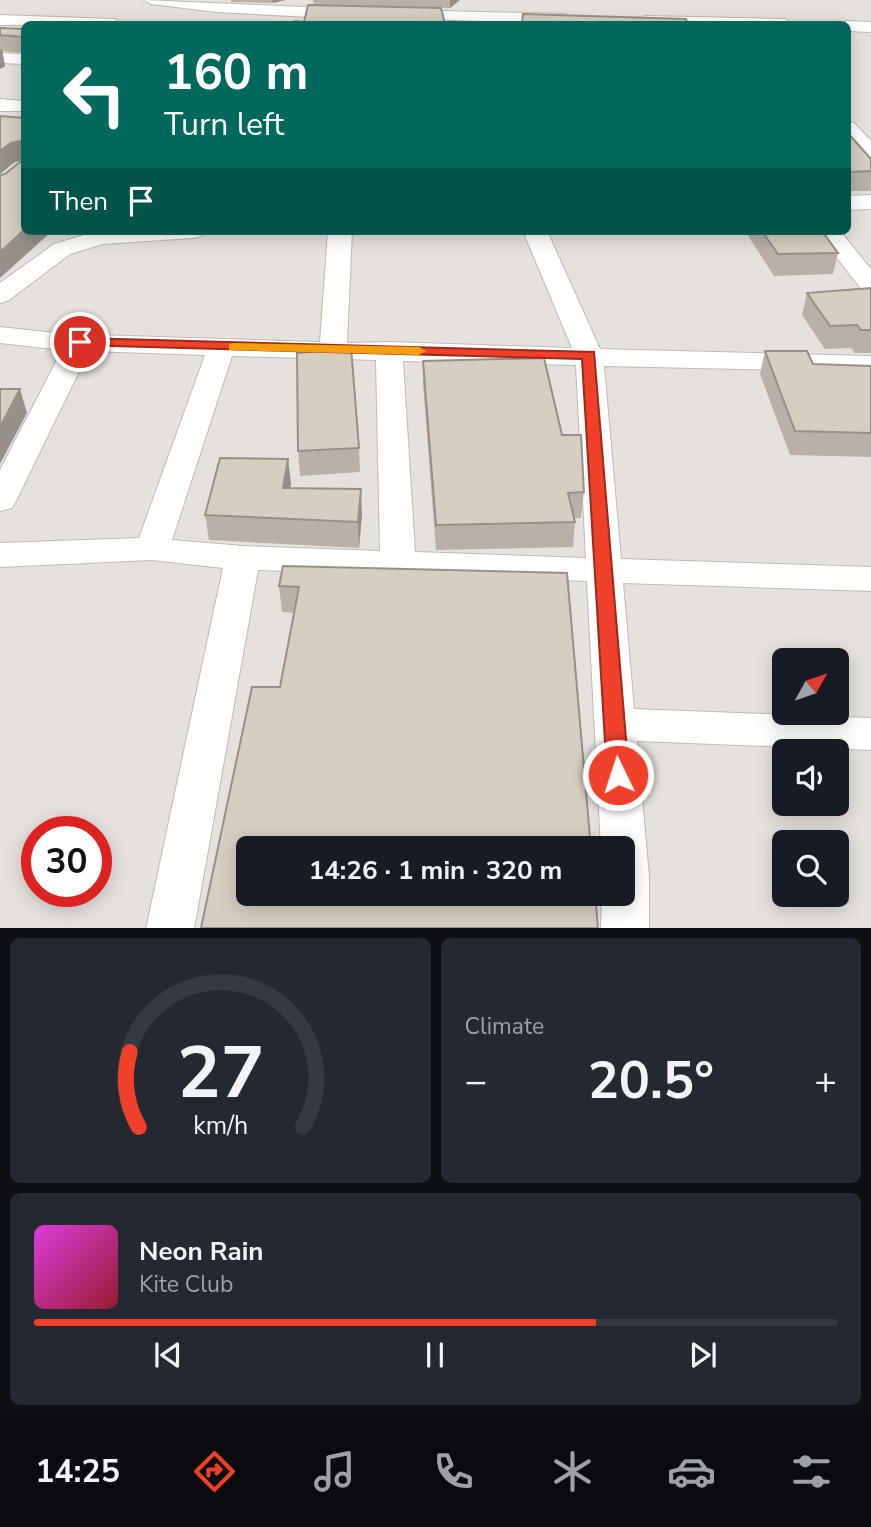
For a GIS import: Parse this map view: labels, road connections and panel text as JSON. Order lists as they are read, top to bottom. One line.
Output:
{"north":"top right","page":{"turn":["160 m","Turn left"],"then":"Then","limit":"30","trip":"14:26 · 1 min · 320 m","tile":"Climate","heat":["−","20.5°","+"],"song":["Neon Rain","Kite Club"],"tabs":"14:25","gauge":["27","km/h"]}}
